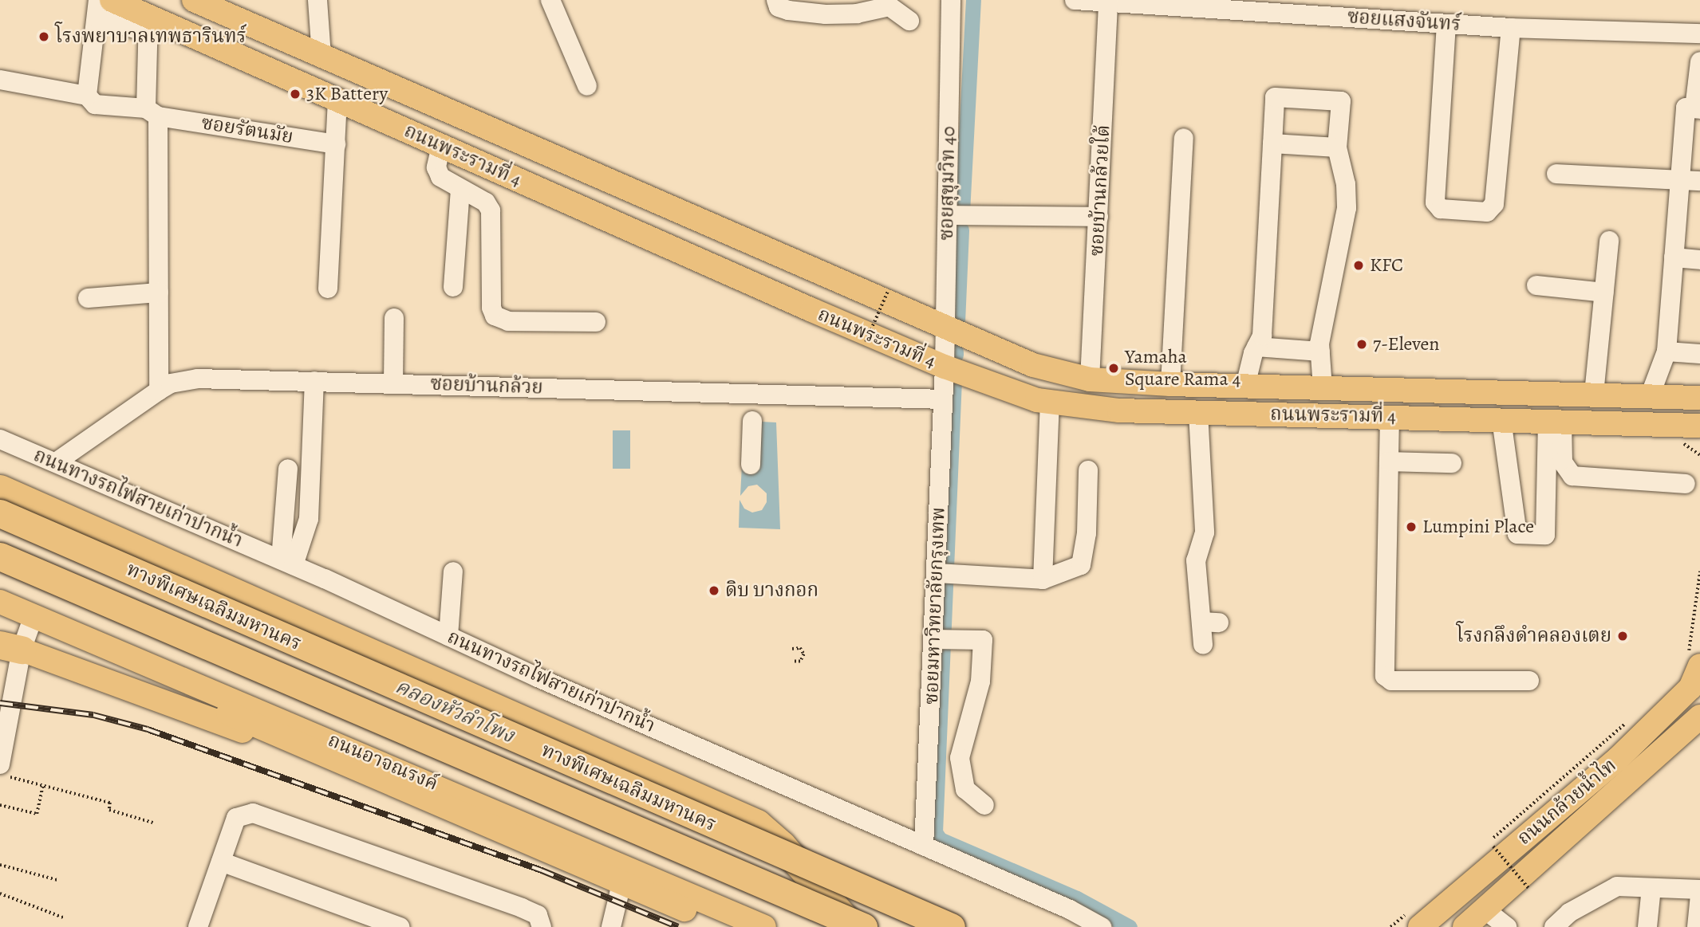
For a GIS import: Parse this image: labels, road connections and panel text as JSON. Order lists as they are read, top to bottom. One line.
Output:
{"streets":{"highway":["ทางพิเศษเฉลิมมหานคร"],"main road":["ถนนพระรามที่ 4","ถนนอาจณรงค์","ถนนกล้วยน้ำไท"],"street":["ซอยแสงจันทร์","ซอยรัตนมัย","ซอยสุขุมวิท 40","ซอยบ้านกล้วยใต้","ซอยบ้านกล้วย","ถนนทางรถไฟสายเก่าปากน้ำ","ซอยมหาวิทยาลัยกรุงเทพ"]},"crossings":[["ซอยแสงจันทร์","ซอยบ้านกล้วยใต้"],["ถนนพระรามที่ 4","ซอยสุขุมวิท 40"],["ถนนพระรามที่ 4","ซอยบ้านกล้วยใต้"],["ถนนพระรามที่ 4","ซอยมหาวิทยาลัยกรุงเทพ"],["ซอยสุขุมวิท 40","ซอยมหาวิทยาลัยกรุงเทพ"],["ซอยบ้านกล้วย","ถนนทางรถไฟสายเก่าปากน้ำ"],["ซอยบ้านกล้วย","ซอยมหาวิทยาลัยกรุงเทพ"],["ถนนทางรถไฟสายเก่าปากน้ำ","ซอยมหาวิทยาลัยกรุงเทพ"]],"water":["คลองหัวลำโพง"],"places":["โรงพยาบาลเทพธารินทร์","3K Battery","KFC","7-Eleven","Yamaha Square Rama 4","Lumpini Place","ดิบ บางกอก","โรงกลึงดำคลองเตย"]}
